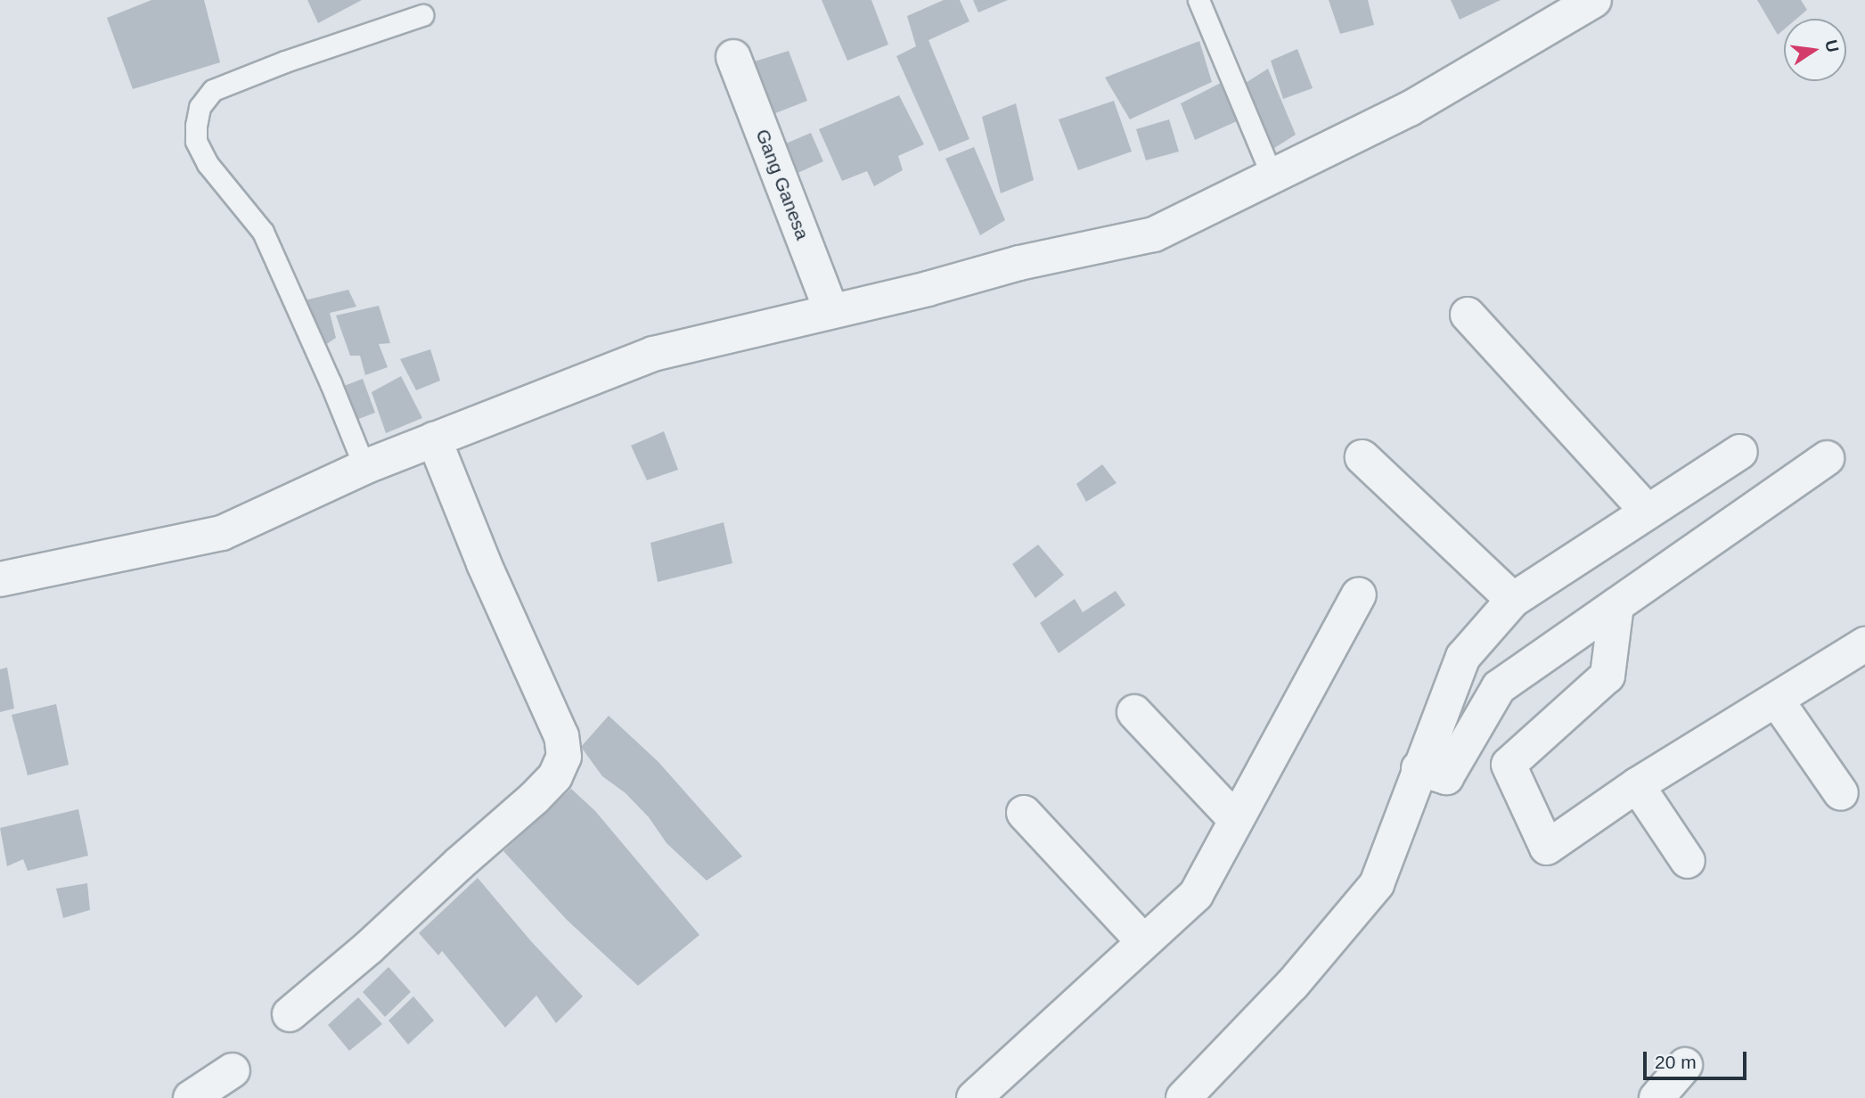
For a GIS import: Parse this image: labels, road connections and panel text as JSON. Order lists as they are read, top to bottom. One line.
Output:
{"streets":{"street":["Gang Ganesa"]},"scale_bar":"20 m","north":"right"}
